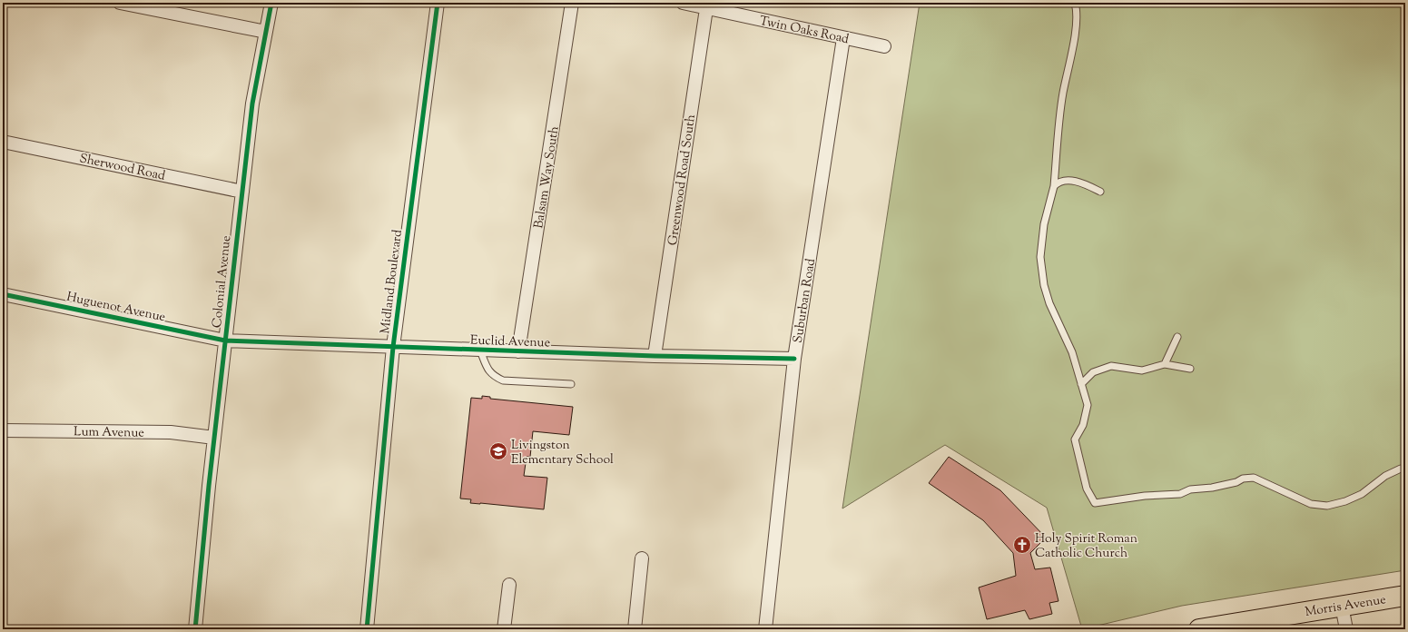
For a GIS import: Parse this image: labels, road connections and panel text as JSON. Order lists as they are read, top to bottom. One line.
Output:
{"streets":{"main road":["Morris Avenue"],"street":["Twin Oaks Road","Sherwood Road","Balsam Way South","Greenwood Road South","Colonial Avenue","Midland Boulevard","Suburban Road","Huguenot Avenue","Euclid Avenue","Lum Avenue"]},"crossings":[["Twin Oaks Road","Greenwood Road South"],["Twin Oaks Road","Suburban Road"],["Sherwood Road","Colonial Avenue"],["Balsam Way South","Euclid Avenue"],["Greenwood Road South","Euclid Avenue"],["Colonial Avenue","Huguenot Avenue"],["Colonial Avenue","Euclid Avenue"],["Colonial Avenue","Lum Avenue"],["Midland Boulevard","Euclid Avenue"],["Suburban Road","Euclid Avenue"],["Huguenot Avenue","Euclid Avenue"]],"places":{"school or university":["Livingston Elementary School"],"church":["Holy Spirit Roman Catholic Church"]}}
